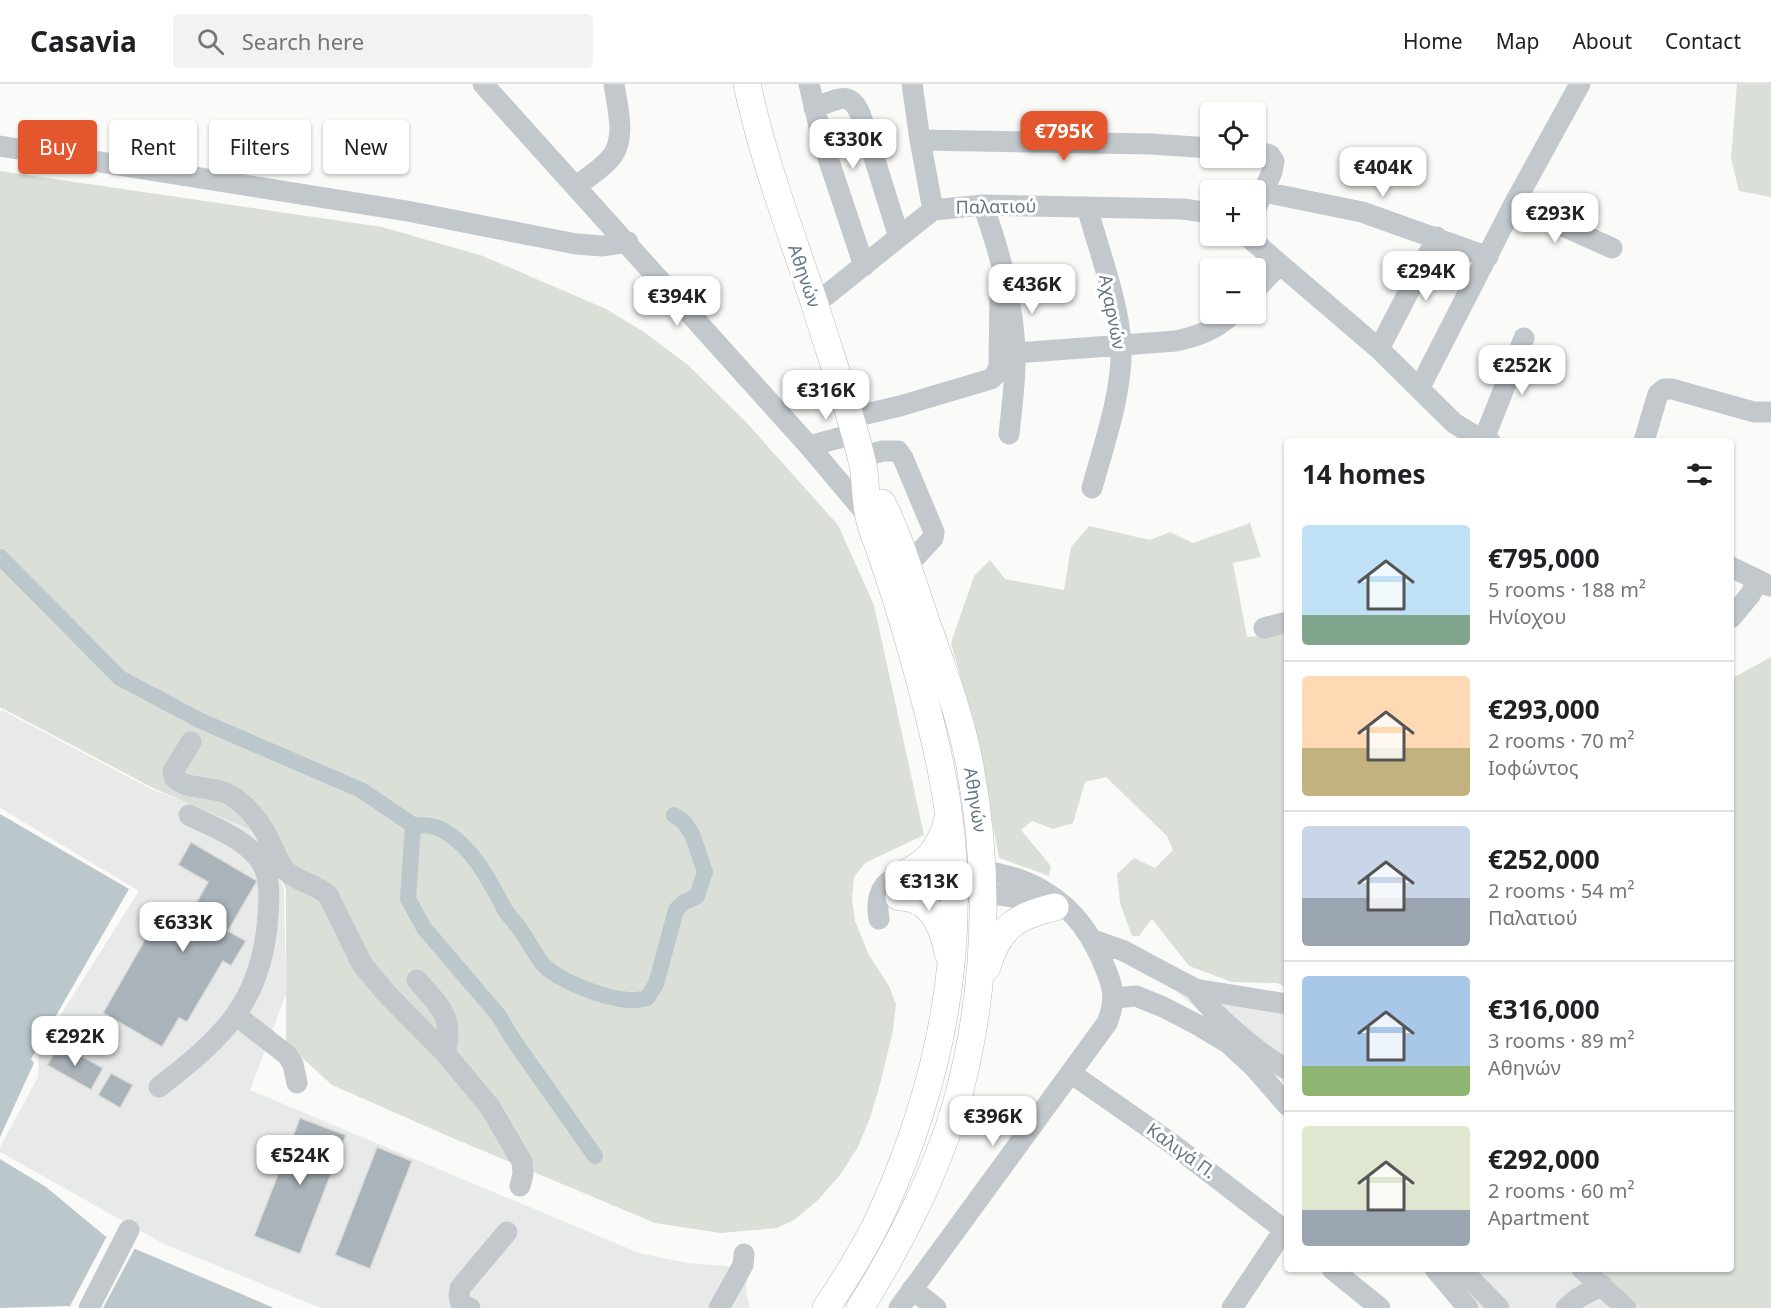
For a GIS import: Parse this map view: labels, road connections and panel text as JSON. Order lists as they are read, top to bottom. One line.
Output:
{"streets":{"main road":["Αθηνών"],"street":["Παλατιού","Αχαρνών","Καλιγά Π."]},"crossings":[["Παλατιού","Αθηνών"],["Παλατιού","Αχαρνών"]],"page":{"header":"Casavia","search":"Search here","nav":["Home","Map","About","Contact"],"map_buttons":["+","−"],"price":["€795K","€330K","€404K","€293K","€294K","€436K","€394K","€252K","€316K","€313K","€633K","€292K","€396K","€524K"],"chip":["Buy","Rent","Filters","New"],"heading":"14 homes","list":[{"name":"€795,000","note":"5 rooms · 188 m² · Ηνίοχου"},{"name":"€293,000","note":"2 rooms · 70 m² · Ιοφώντος"},{"name":"€252,000","note":"2 rooms · 54 m² · Παλατιού"},{"name":"€316,000","note":"3 rooms · 89 m² · Αθηνών"},{"name":"€292,000","note":"2 rooms · 60 m² · Apartment"}]}}
